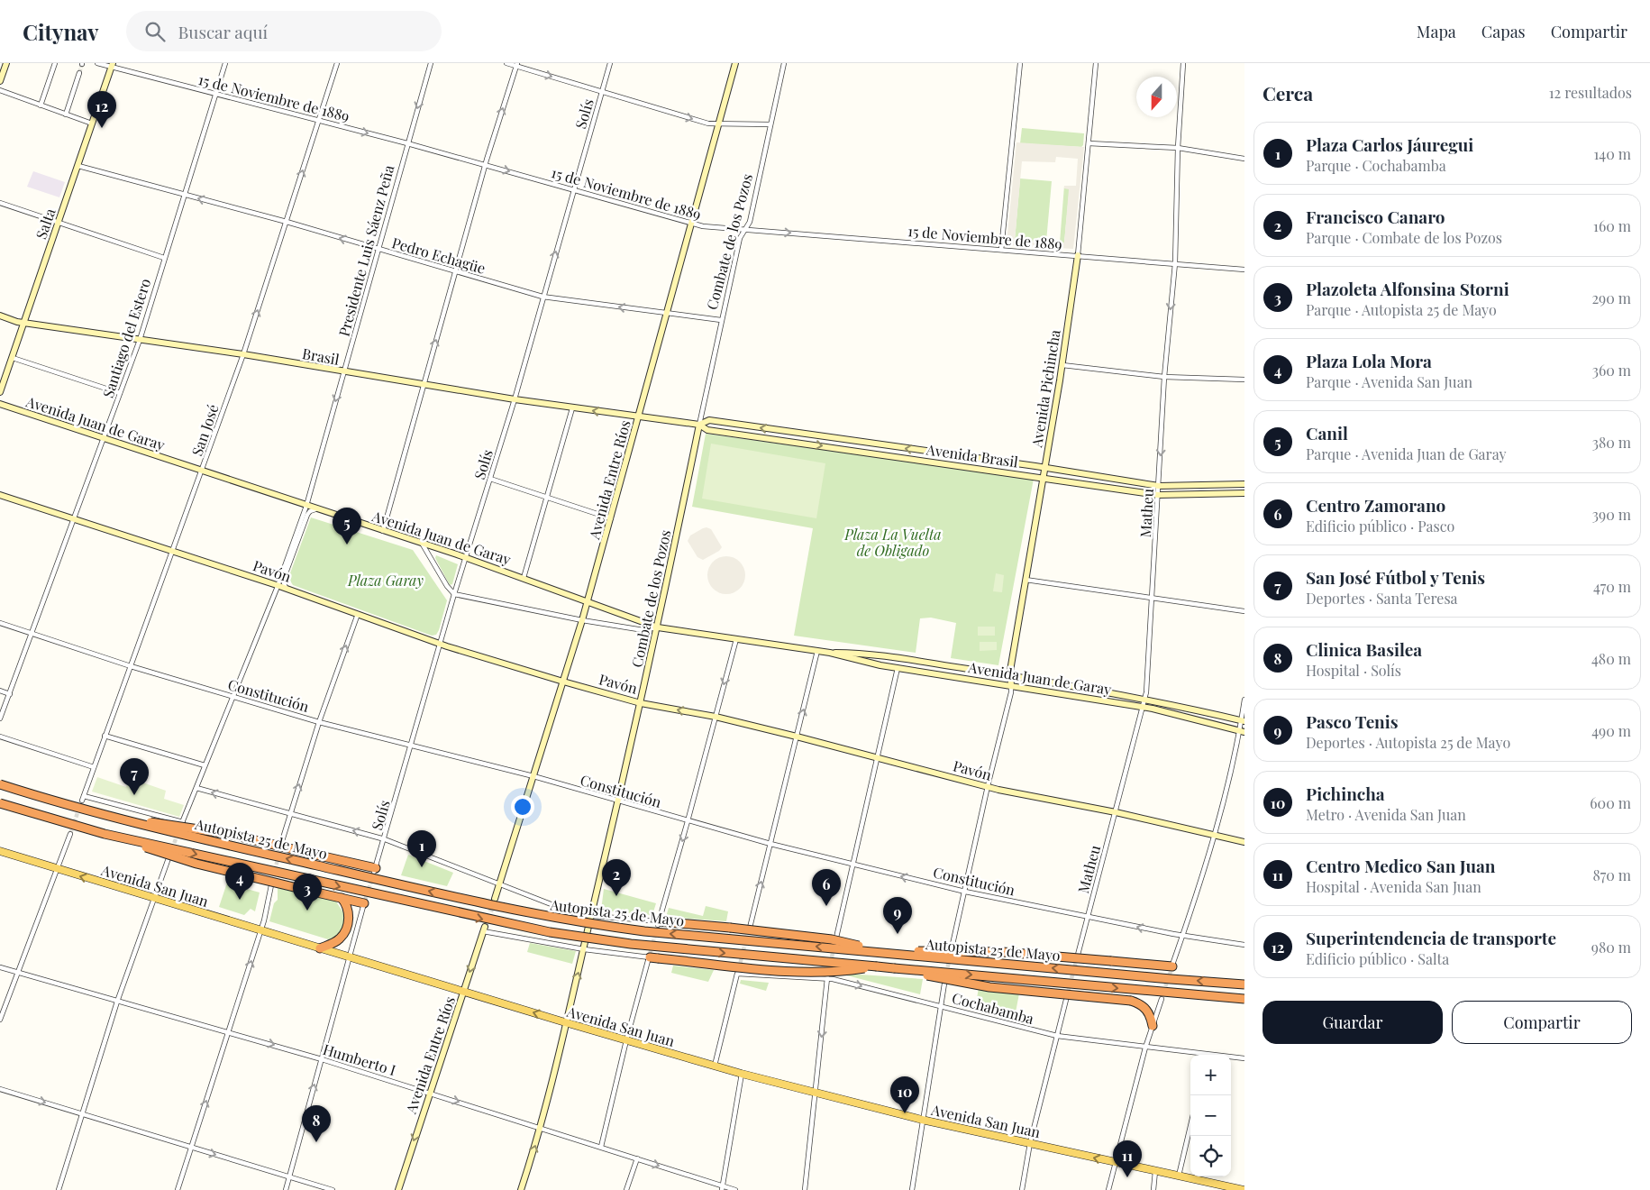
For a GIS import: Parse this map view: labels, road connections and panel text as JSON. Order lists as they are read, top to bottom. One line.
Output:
{"streets":{"highway":["Autopista 25 de Mayo"],"main road":["Salta","Combate de los Pozos","Brasil","Avenida Pichincha","Avenida Juan de Garay","Avenida Brasil","Avenida Entre Ríos","Pavón","Avenida San Juan"],"street":["15 de Noviembre de 1889","Solís","Presidente Luis Sáenz Peña","Pedro Echagüe","Santiago del Estero","San José","Matheu","Constitución","Cochabamba","Humberto I"]},"crossings":[["15 de Noviembre de 1889","Solís"],["15 de Noviembre de 1889","Salta"],["15 de Noviembre de 1889","Combate de los Pozos"],["15 de Noviembre de 1889","Presidente Luis Sáenz Peña"],["15 de Noviembre de 1889","Santiago del Estero"],["15 de Noviembre de 1889","Avenida Pichincha"],["15 de Noviembre de 1889","San José"],["15 de Noviembre de 1889","Avenida Entre Ríos"],["15 de Noviembre de 1889","Matheu"],["Solís","Pedro Echagüe"],["Solís","Brasil"],["Solís","Avenida Juan de Garay"],["Solís","Pavón"],["Solís","Constitución"],["Salta","Pedro Echagüe"],["Salta","Brasil"],["Combate de los Pozos","Pedro Echagüe"],["Combate de los Pozos","Avenida Juan de Garay"],["Combate de los Pozos","Avenida Brasil"],["Combate de los Pozos","Pavón"],["Combate de los Pozos","Constitución"],["Combate de los Pozos","Avenida San Juan"],["Combate de los Pozos","Humberto I"],["Presidente Luis Sáenz Peña","Pedro Echagüe"],["Presidente Luis Sáenz Peña","Brasil"],["Presidente Luis Sáenz Peña","Avenida Juan de Garay"],["Presidente Luis Sáenz Peña","San José"],["Presidente Luis Sáenz Peña","Pavón"],["Presidente Luis Sáenz Peña","Constitución"],["Pedro Echagüe","Santiago del Estero"],["Pedro Echagüe","San José"],["Pedro Echagüe","Avenida Entre Ríos"],["Santiago del Estero","Brasil"],["Santiago del Estero","Avenida Juan de Garay"],["Santiago del Estero","Pavón"],["Santiago del Estero","Constitución"],["Brasil","San José"],["Brasil","Avenida Brasil"],["Brasil","Avenida Entre Ríos"],["Avenida Pichincha","Avenida Juan de Garay"],["Avenida Pichincha","Avenida Brasil"],["Avenida Juan de Garay","San José"],["Avenida Juan de Garay","Avenida Entre Ríos"],["Avenida Juan de Garay","Matheu"],["San José","Pavón"],["San José","Constitución"],["Avenida Brasil","Avenida Entre Ríos"],["Avenida Brasil","Matheu"],["Avenida Entre Ríos","Pavón"],["Avenida Entre Ríos","Constitución"],["Avenida Entre Ríos","Avenida San Juan"],["Avenida Entre Ríos","Humberto I"],["Matheu","Pavón"],["Matheu","Constitución"],["Avenida San Juan","Cochabamba"]],"one_way":["15 de Noviembre de 1889","Pedro Echagüe","Humberto I"],"parks":["Plaza La Vuelta de Obligado","Plaza Garay"],"north":"bottom","page":{"header":"Citynav","search":"Buscar aquí","nav":["Mapa","Capas","Compartir"],"heading":["Cerca","12 resultados"],"pins":["12","5","7","1","2","4","6","3","9","10","8","11"],"list":[{"mark":"1","name":"Plaza Carlos Jáuregui","note":"Parque · Cochabamba","value":"140 m"},{"mark":"2","name":"Francisco Canaro","note":"Parque · Combate de los Pozos","value":"160 m"},{"mark":"3","name":"Plazoleta Alfonsina Storni","note":"Parque · Autopista 25 de Mayo","value":"290 m"},{"mark":"4","name":"Plaza Lola Mora","note":"Parque · Avenida San Juan","value":"360 m"},{"mark":"5","name":"Canil","note":"Parque · Avenida Juan de Garay","value":"380 m"},{"mark":"6","name":"Centro Zamorano","note":"Edificio público · Pasco","value":"390 m"},{"mark":"7","name":"San José Fútbol y Tenis","note":"Deportes · Santa Teresa","value":"470 m"},{"mark":"8","name":"Clinica Basilea","note":"Hospital · Solís","value":"480 m"},{"mark":"9","name":"Pasco Tenis","note":"Deportes · Autopista 25 de Mayo","value":"490 m"},{"mark":"10","name":"Pichincha","note":"Metro · Avenida San Juan","value":"600 m"},{"mark":"11","name":"Centro Medico San Juan","note":"Hospital · Avenida San Juan","value":"870 m"},{"mark":"12","name":"Superintendencia de transporte","note":"Edificio público · Salta","value":"980 m"}],"buttons":["Guardar","Compartir"],"map_buttons":["+","−"]}}
